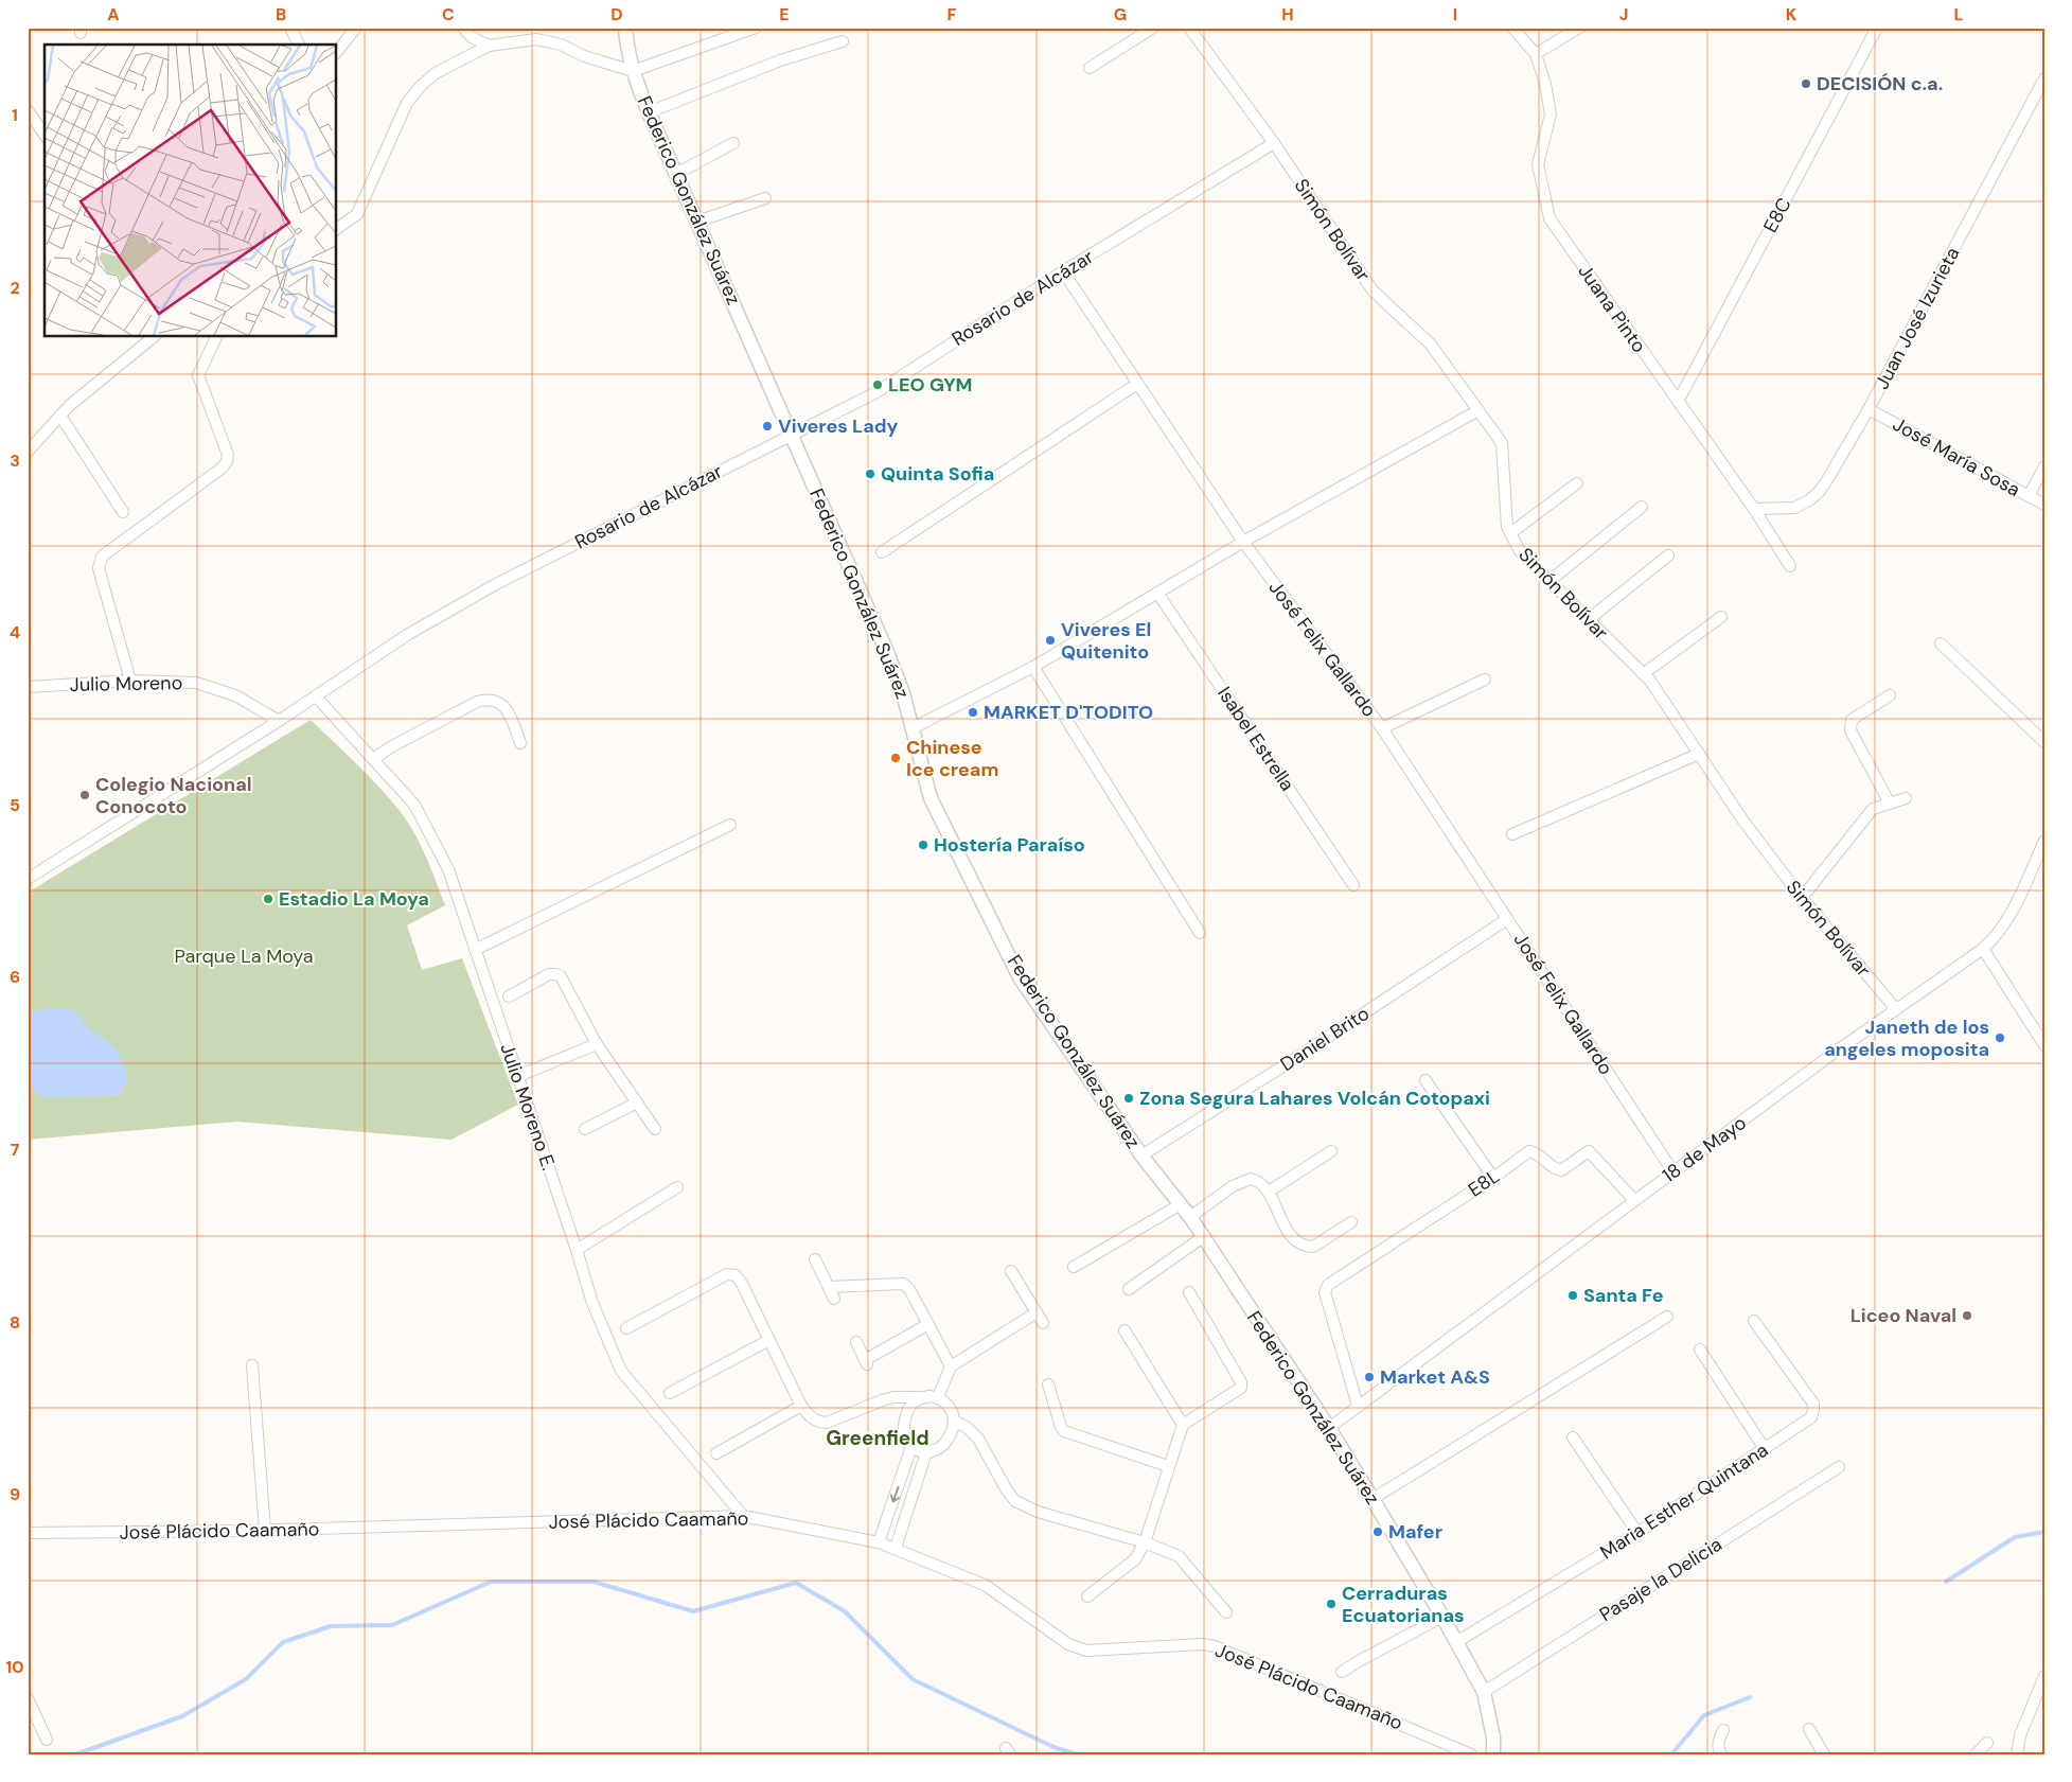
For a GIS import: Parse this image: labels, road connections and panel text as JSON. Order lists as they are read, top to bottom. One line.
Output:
{"streets":{"street":["Federico González Suárez","E8C","Simón Bolívar","Rosario de Alcázar","Juana Pinto","Juan José Izurieta","José María Sosa","José Felix Gallardo","Julio Moreno","Isabel Estrella","Daniel Brito","Julio Moreno E.","18 de Mayo","E8L","Maria Esther Quintana","José Plácido Caamaño","Pasaje la Delicia"]},"crossings":[["Federico González Suárez","Rosario de Alcázar"],["Federico González Suárez","Daniel Brito"],["Federico González Suárez","18 de Mayo"],["Federico González Suárez","Maria Esther Quintana"],["Federico González Suárez","Pasaje la Delicia"],["E8C","Juana Pinto"],["Simón Bolívar","Rosario de Alcázar"],["Simón Bolívar","18 de Mayo"],["Rosario de Alcázar","José Felix Gallardo"],["Rosario de Alcázar","Julio Moreno"],["Rosario de Alcázar","Julio Moreno E."],["Juana Pinto","Juan José Izurieta"],["Juan José Izurieta","José María Sosa"],["José Felix Gallardo","Daniel Brito"],["José Felix Gallardo","18 de Mayo"],["Julio Moreno E.","José Plácido Caamaño"],["18 de Mayo","E8L"]],"districts":["Greenfield"],"parks":["Parque La Moya"],"places":["DECISIÓN c.a.","LEO GYM","Viveres Lady","Quinta Sofia","Viveres El Quitenito","MARKET D'TODITO","Chinese Ice cream","Colegio Nacional Conocoto","Hostería Paraíso","Estadio La Moya","Janeth de los angeles moposita","Zona Segura Lahares Volcán Cotopaxi","Santa Fe","Liceo Naval","Market A&S","Mafer","Cerraduras Ecuatorianas"],"grid":{"columns":["A","B","C","D","E","F","G","H","I","J","K","L"],"rows":["1","2","3","4","5","6","7","8","9","10"]}}
